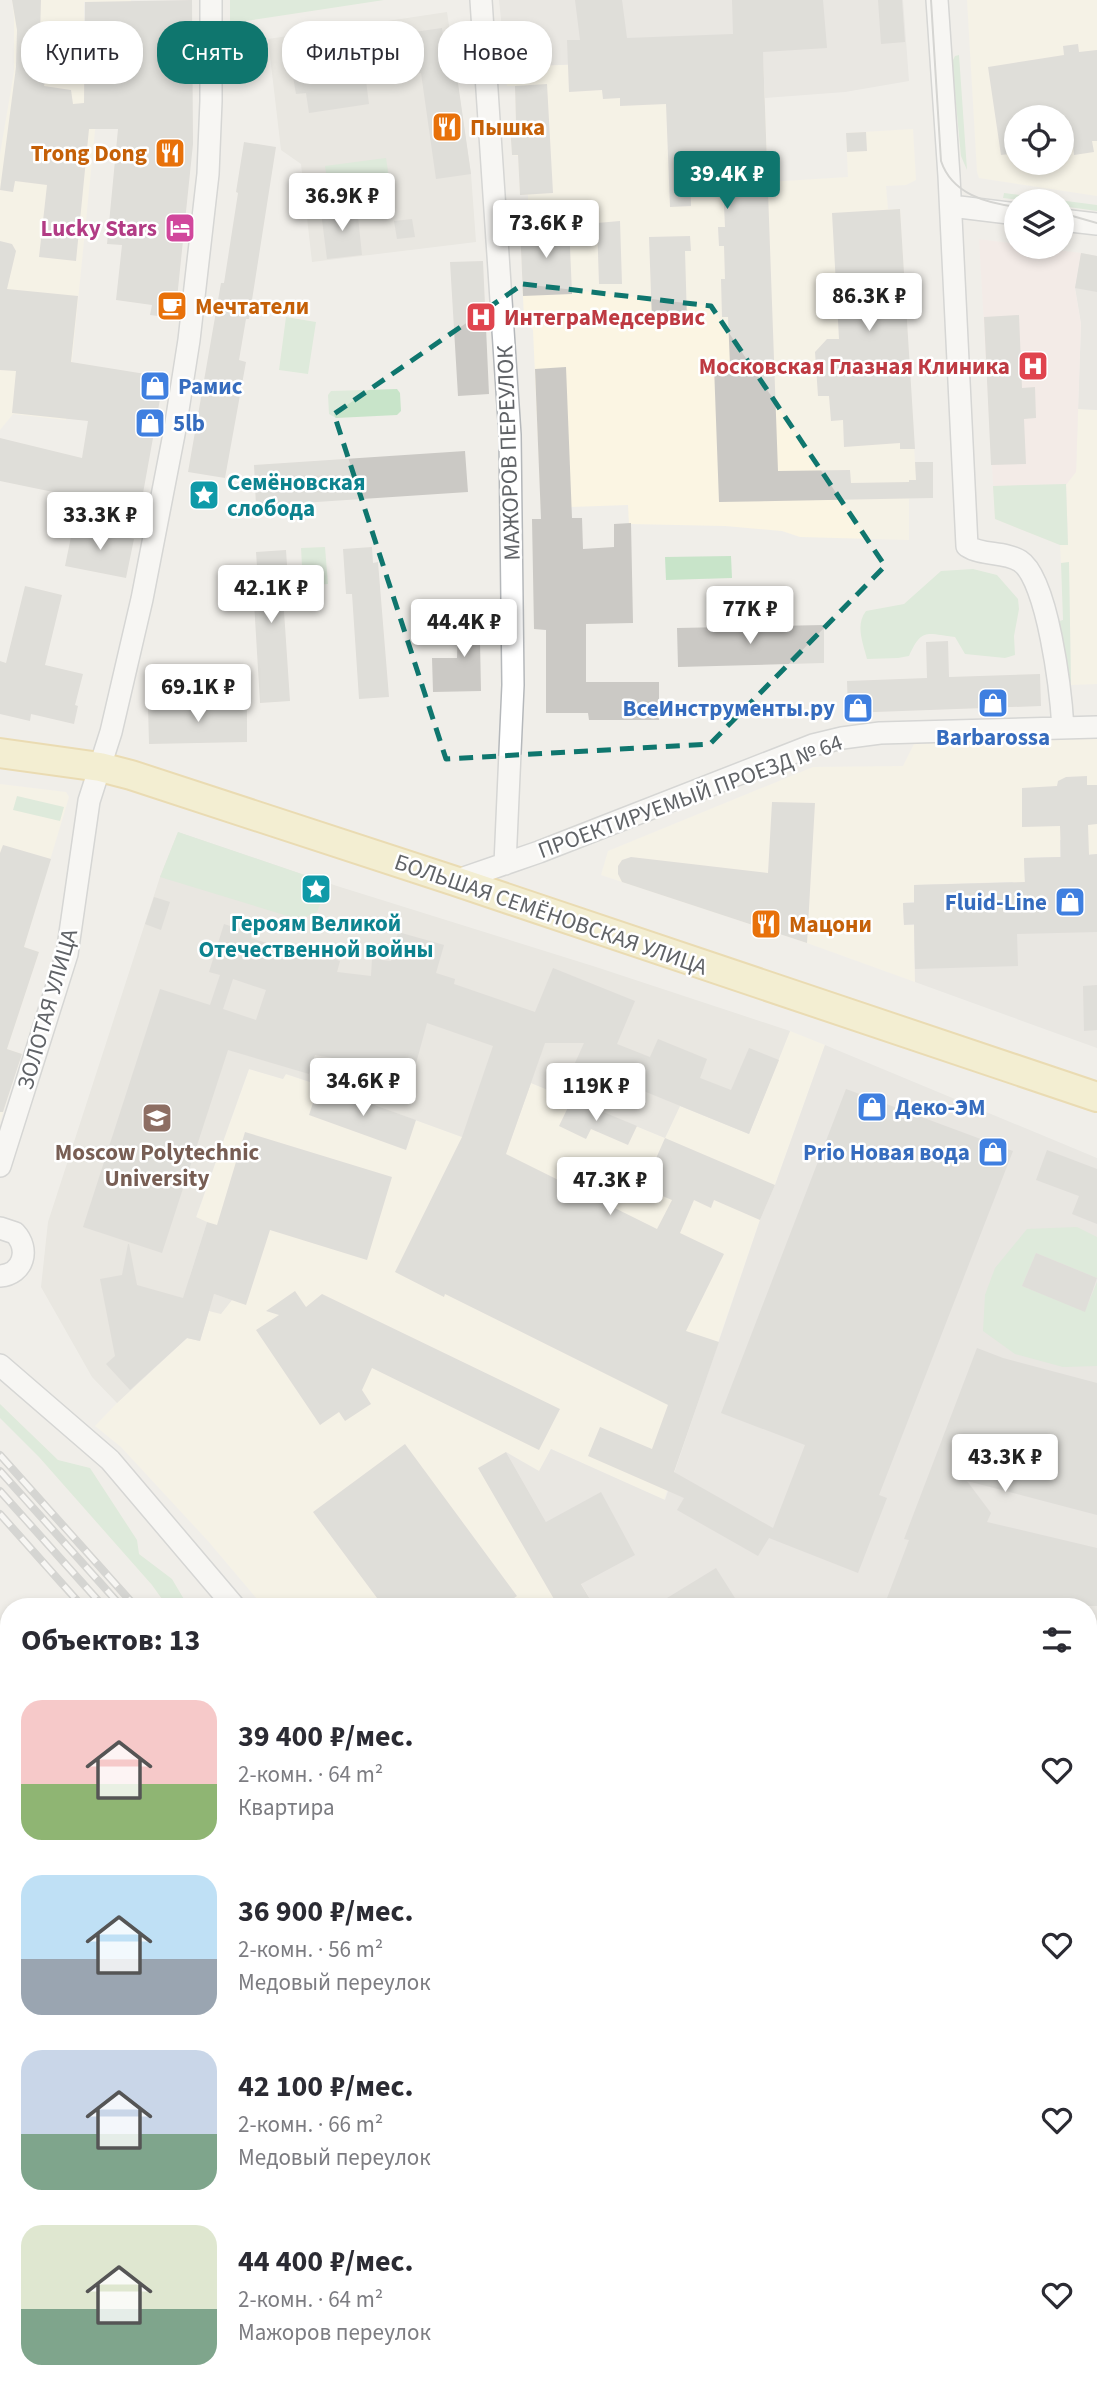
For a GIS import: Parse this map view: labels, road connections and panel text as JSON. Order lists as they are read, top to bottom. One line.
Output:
{"streets":{"main road":["БОЛЬШАЯ СЕМЁНОВСКАЯ УЛИЦА"],"street":["МАЖОРОВ ПЕРЕУЛОК","ПРОЕКТИРУЕМЫЙ ПРОЕЗД № 64","ЗОЛОТАЯ УЛИЦА"]},"crossings":[["МАЖОРОВ ПЕРЕУЛОК","ПРОЕКТИРУЕМЫЙ ПРОЕЗД № 64"],["ПРОЕКТИРУЕМЫЙ ПРОЕЗД № 64","БОЛЬШАЯ СЕМЁНОВСКАЯ УЛИЦА"],["БОЛЬШАЯ СЕМЁНОВСКАЯ УЛИЦА","ЗОЛОТАЯ УЛИЦА"]],"places":{"restaurant":["Пышка","Trong Dong","Мацони"],"hotel":["Lucky Stars"],"cafe":["Мечтатели"],"hospital":["ИнтеграМедсервис","Московская Глазная Клиника"],"shop":["Рамис","5lb","Barbarossa","ВсеИнструменты.ру","Fluid-Line","Деко-ЭМ","Prio Новая вода"],"place":["Семёновская слобода","Героям Великой Отечественной войны"],"school or university":["Moscow Polytechnic University"]},"page":{"chip":["Купить","Снять","Фильтры","Новое"],"price":["39.4K ₽","36.9K ₽","73.6K ₽","86.3K ₽","33.3K ₽","42.1K ₽","77K ₽","44.4K ₽","69.1K ₽","34.6K ₽","119K ₽","47.3K ₽","43.3K ₽"],"heading":"Объектов: 13","list":[{"name":"39 400 ₽/мес.","note":"2-комн. · 64 m² · Квартира"},{"name":"36 900 ₽/мес.","note":"2-комн. · 56 m² · Медовый переулок"},{"name":"42 100 ₽/мес.","note":"2-комн. · 66 m² · Медовый переулок"},{"name":"44 400 ₽/мес.","note":"2-комн. · 64 m² · Мажоров переулок"}]}}
